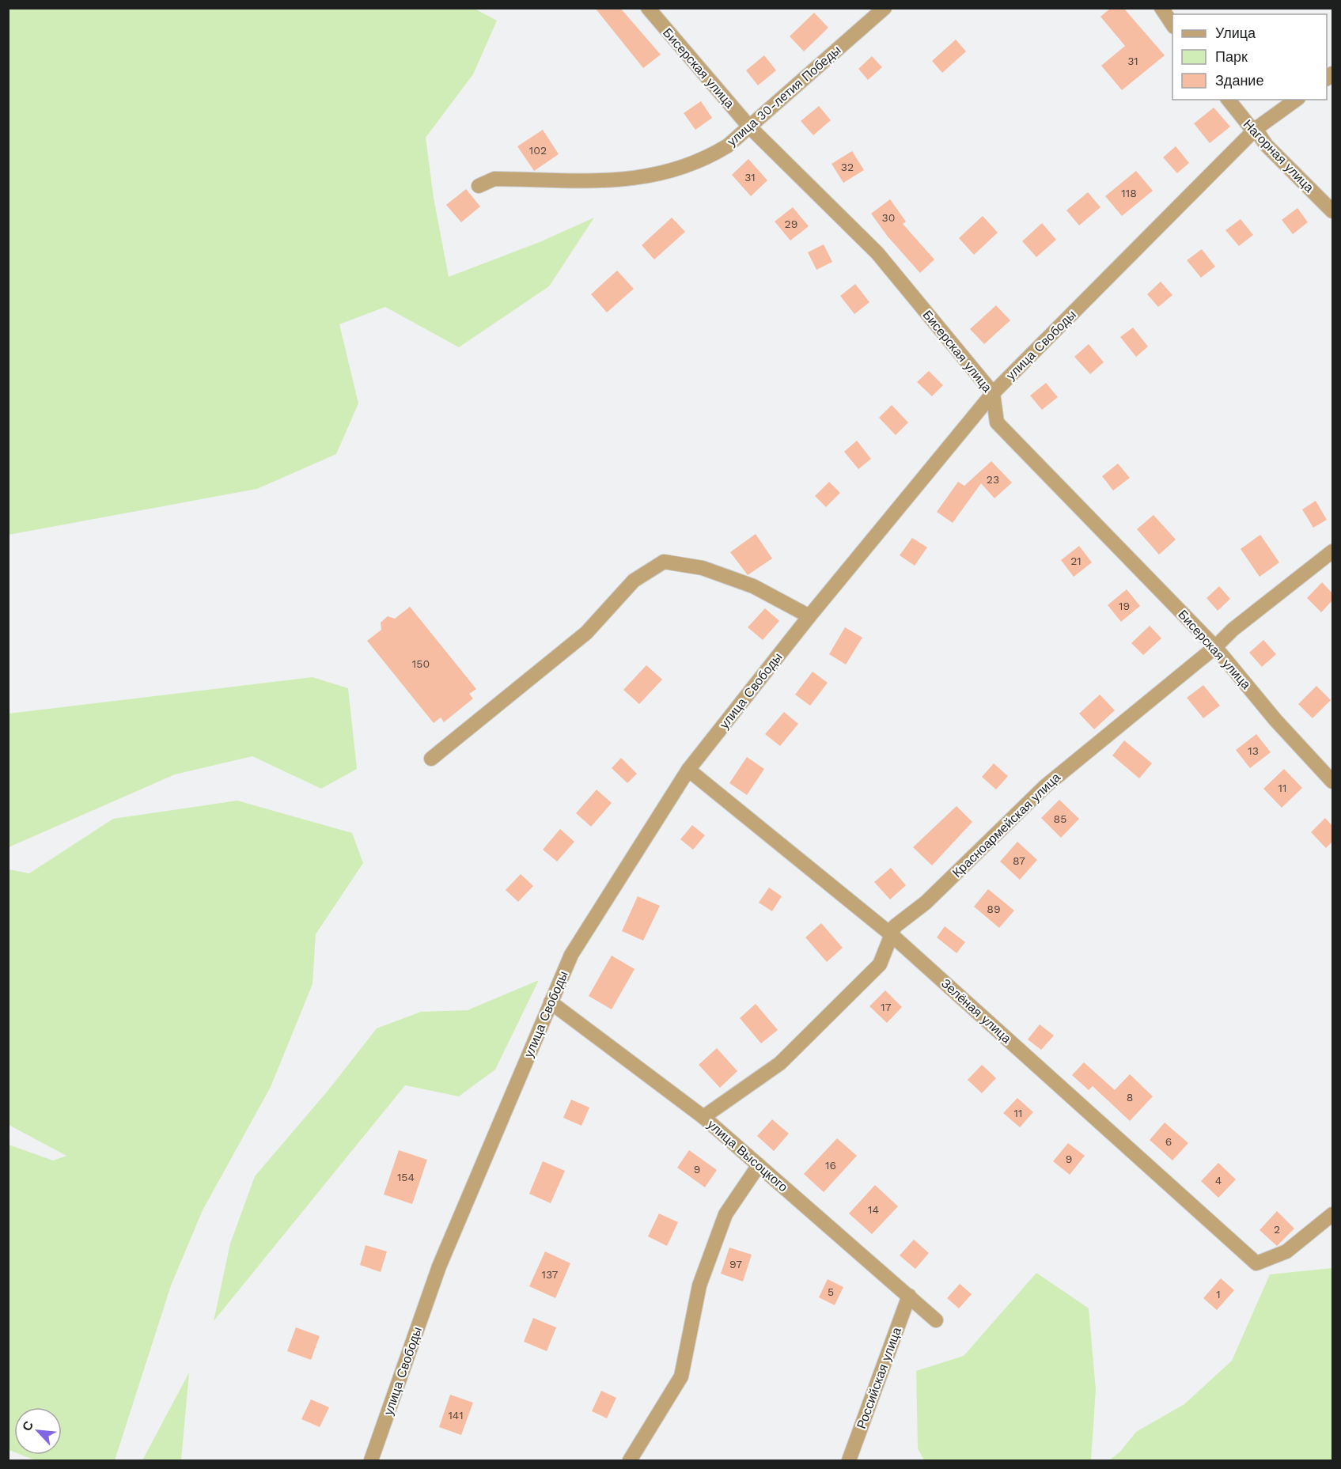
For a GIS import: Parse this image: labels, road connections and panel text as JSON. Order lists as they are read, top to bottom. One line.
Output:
{"streets":{"street":["Бисерская улица","улица 30-летия Победы","Нагорная улица","улица Свободы","Красноармейская улица","Зелёная улица","улица Высоцкого","Российская улица"]},"crossings":[["Бисерская улица","улица 30-летия Победы"],["Бисерская улица","улица Свободы"],["Бисерская улица","Красноармейская улица"],["Нагорная улица","улица Свободы"],["улица Свободы","Зелёная улица"],["улица Свободы","улица Высоцкого"],["Красноармейская улица","Зелёная улица"],["Красноармейская улица","улица Высоцкого"],["улица Высоцкого","Российская улица"]],"house_numbers":["31","102","32","31","118","30","29","23","21","19","150","13","11","85","87","89","17","8","11","6","9","16","9","154","4","14","2","97","137","5","1","141"],"legend":["Улица","Парк","Здание"],"north":"top left"}
